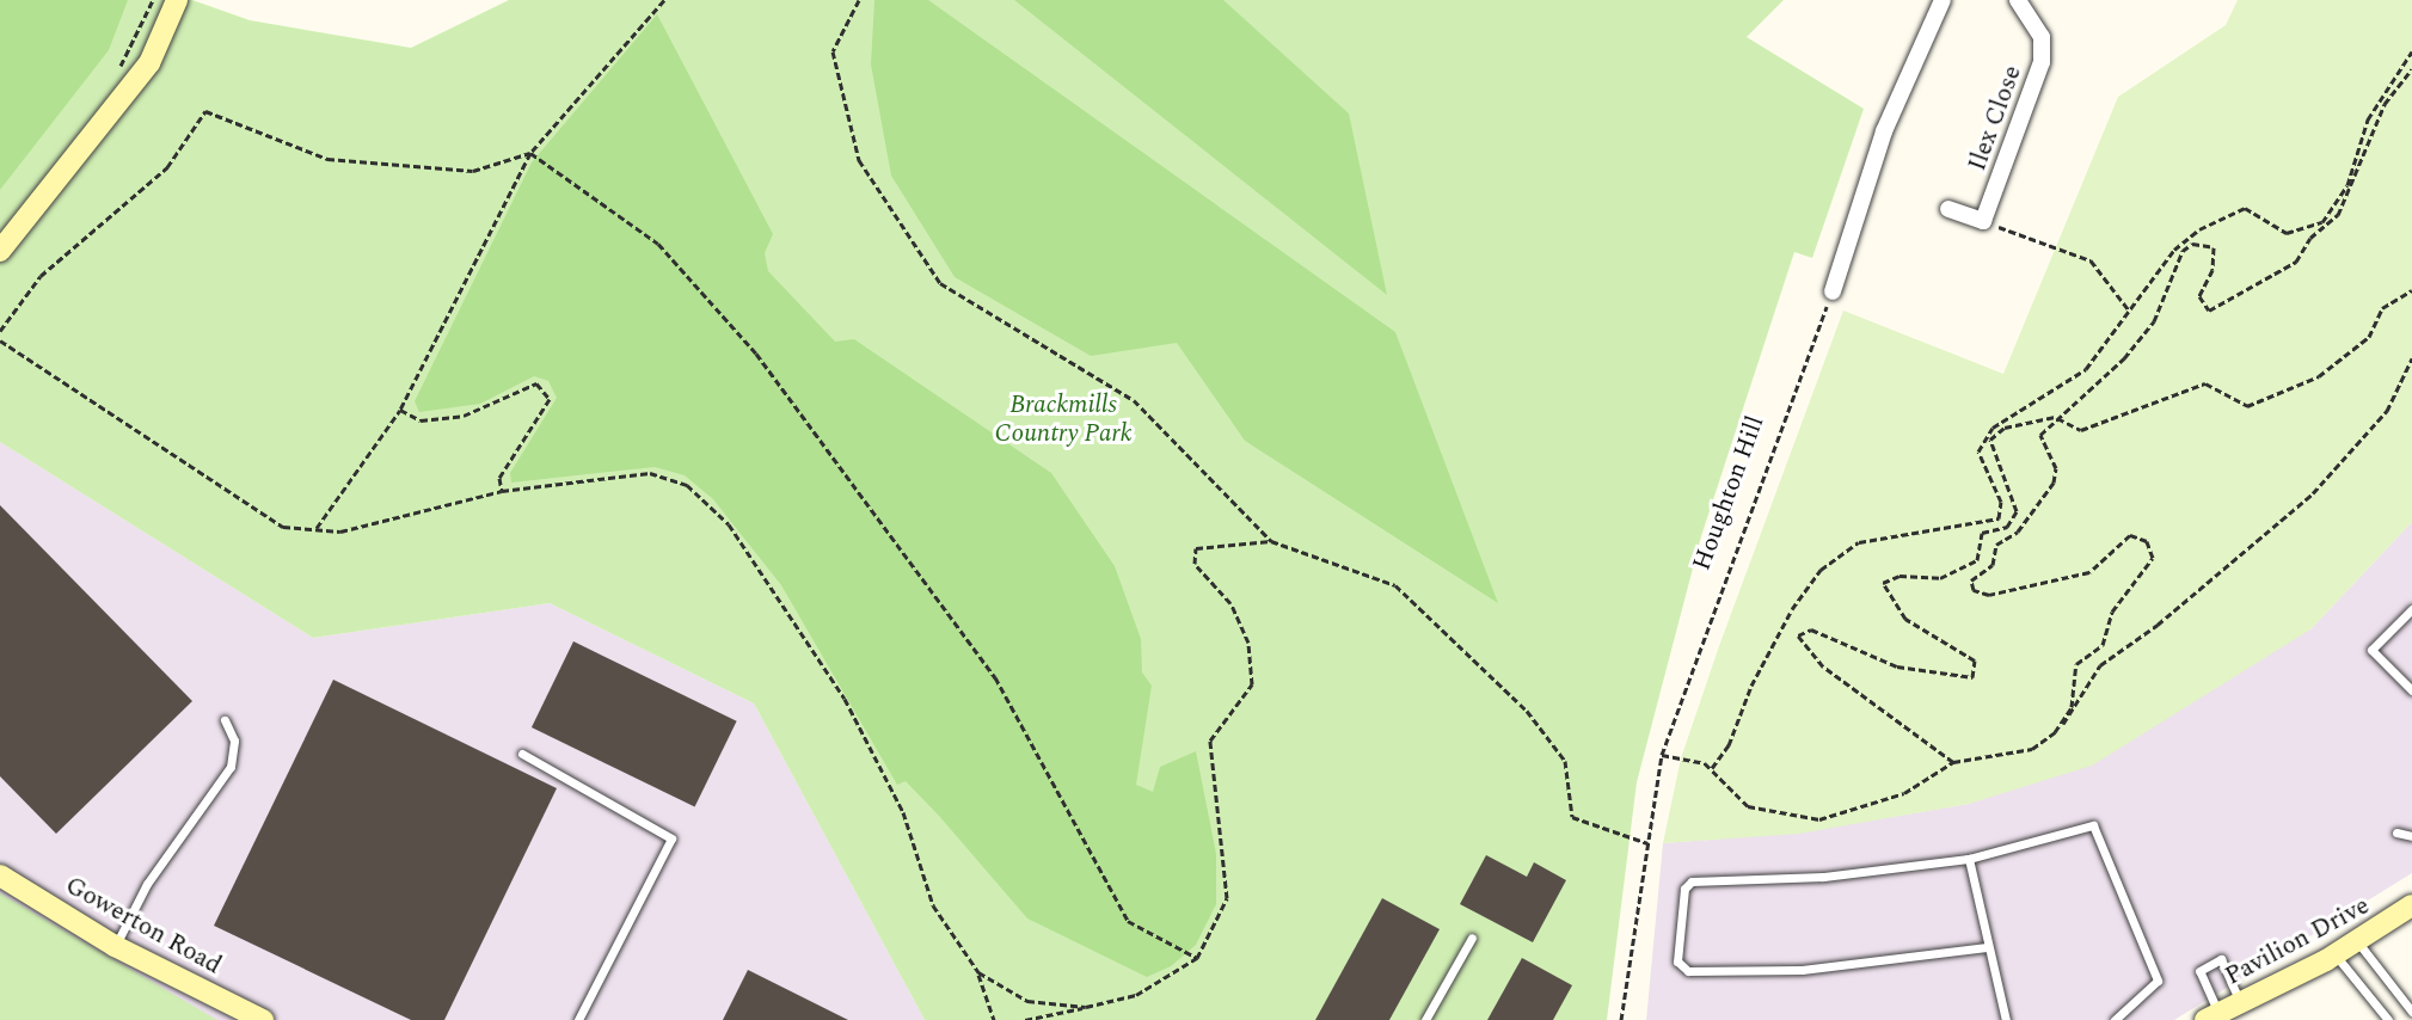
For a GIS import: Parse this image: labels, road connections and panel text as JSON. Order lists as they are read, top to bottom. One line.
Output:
{"streets":{"street":["Ilex Close","Gowerton Road","Pavilion Drive"],"path":["Houghton Hill"]},"parks":["Brackmills Country Park"]}
